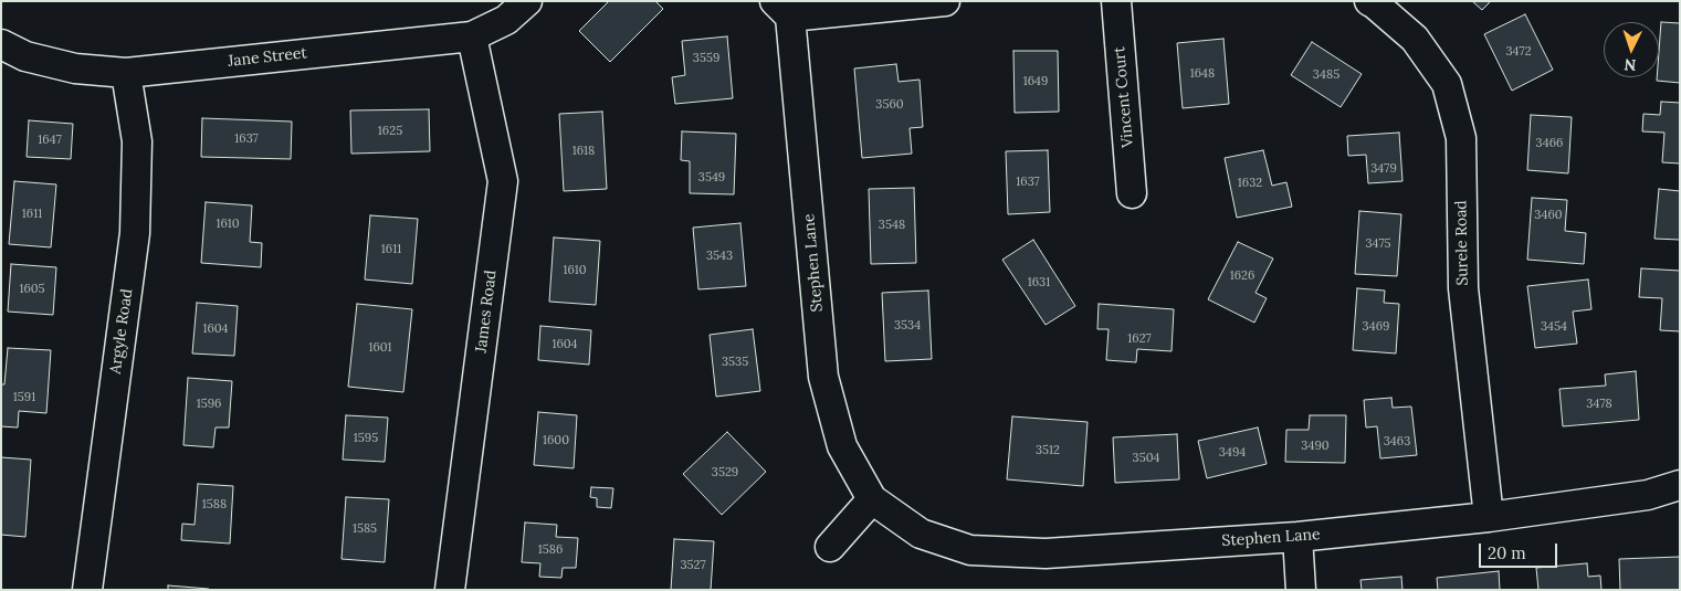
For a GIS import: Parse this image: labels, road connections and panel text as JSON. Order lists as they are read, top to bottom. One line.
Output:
{"streets":{"street":["Jane Street","Vincent Court","Surele Road","Stephen Lane","James Road","Argyle Road"]},"crossings":[["Jane Street","James Road"],["Jane Street","Argyle Road"],["Surele Road","Stephen Lane"]],"house_numbers":["3472","3559","1648","3485","1649","3560","1625","1637","1647","3466","1618","3479","3549","1637","1632","1611","3460","1610","3548","3475","1611","3543","1610","1626","1631","1605","3534","3469","3454","1604","1627","1604","1601","3535","1591","1596","3478","1595","1600","3463","3490","3512","3494","3504","3529","1588","1585","1586","3527"],"scale_bar":"20 m","north":"bottom"}
